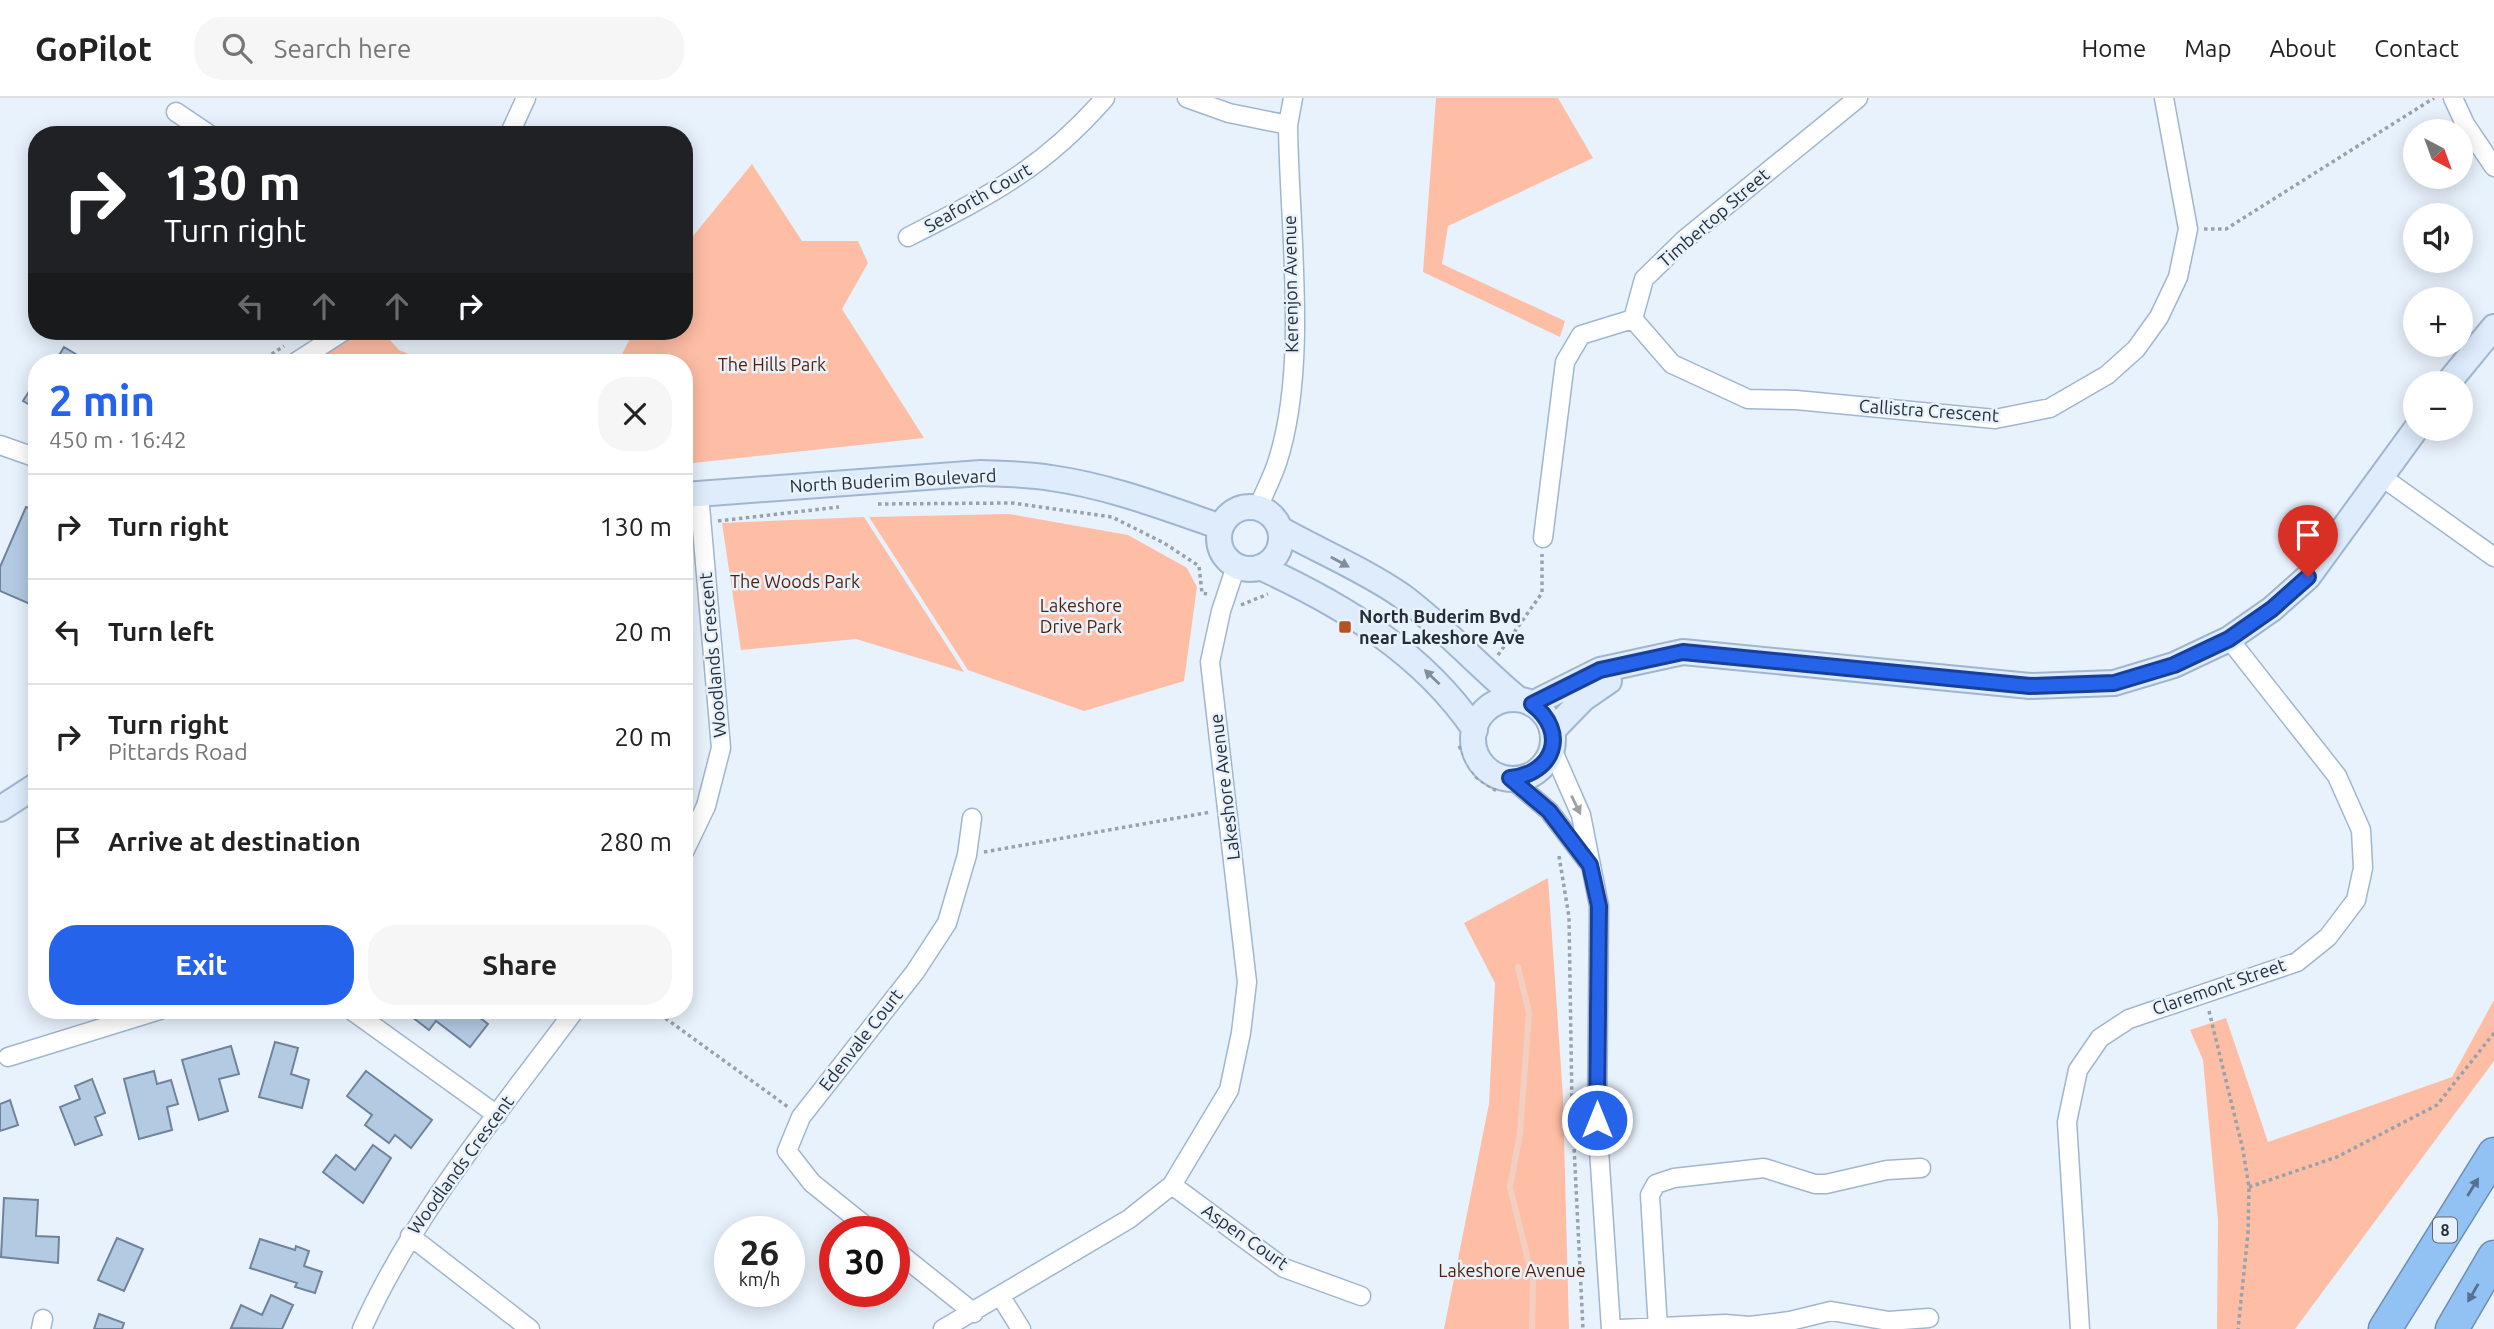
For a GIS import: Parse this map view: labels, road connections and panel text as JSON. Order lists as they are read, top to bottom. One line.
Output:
{"streets":{"highway":["8"],"street":["Seaforth Court","Timbertop Street","Kerenjon Avenue","Callistra Crescent","North Buderim Boulevard","Woodlands Crescent","Lakeshore Avenue","Claremont Street","Edenvale Court","Aspen Court"]},"crossings":[["Timbertop Street","Callistra Crescent"],["Kerenjon Avenue","North Buderim Boulevard"],["Kerenjon Avenue","Lakeshore Avenue"],["North Buderim Boulevard","Lakeshore Avenue"],["Lakeshore Avenue","Aspen Court"]],"parks":["The Hills Park","The Woods Park","Lakeshore Drive Park","Lakeshore Avenue"],"places":{"transit":["North Buderim Bvd near Lakeshore Ave"]},"north":"bottom right","page":{"header":"GoPilot","search":"Search here","nav":["Home","Map","About","Contact"],"map_buttons":["+","−"],"turn":["130 m","Turn right"],"heading":["2 min","450 m · 16:42"],"list":[{"name":"Turn right","value":"130 m"},{"name":"Turn left","value":"20 m"},{"name":"Turn right","note":"Pittards Road","value":"20 m"},{"name":"Arrive at destination","value":"280 m"}],"buttons":["Exit","Share"],"speed":"26 km/h","limit":"30"}}
